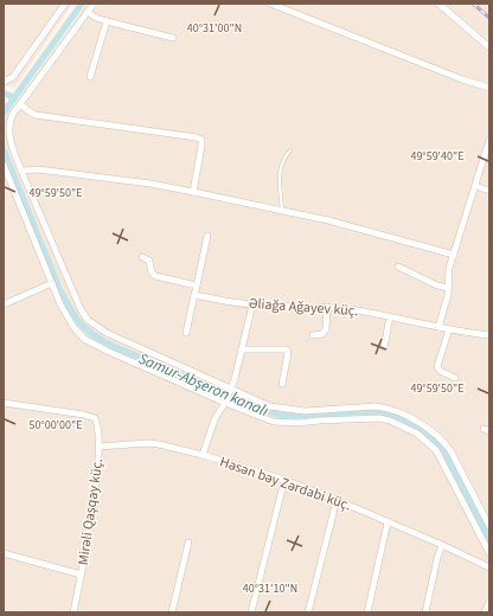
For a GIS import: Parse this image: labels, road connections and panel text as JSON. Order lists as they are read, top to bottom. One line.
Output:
{"streets":{"street":["Əliağa Ağayev küç.","Həsən bəy Zərdabi küç.","Mirəli Qaşqay küç."]},"crossings":[["Həsən bəy Zərdabi küç.","Mirəli Qaşqay küç."]],"water":["Samur-Abşeron kanalı"],"coordinates":["40°31'00\"N","49°59'40\"E","49°59'50\"E","50°00'00\"E","40°31'10\"N"]}
